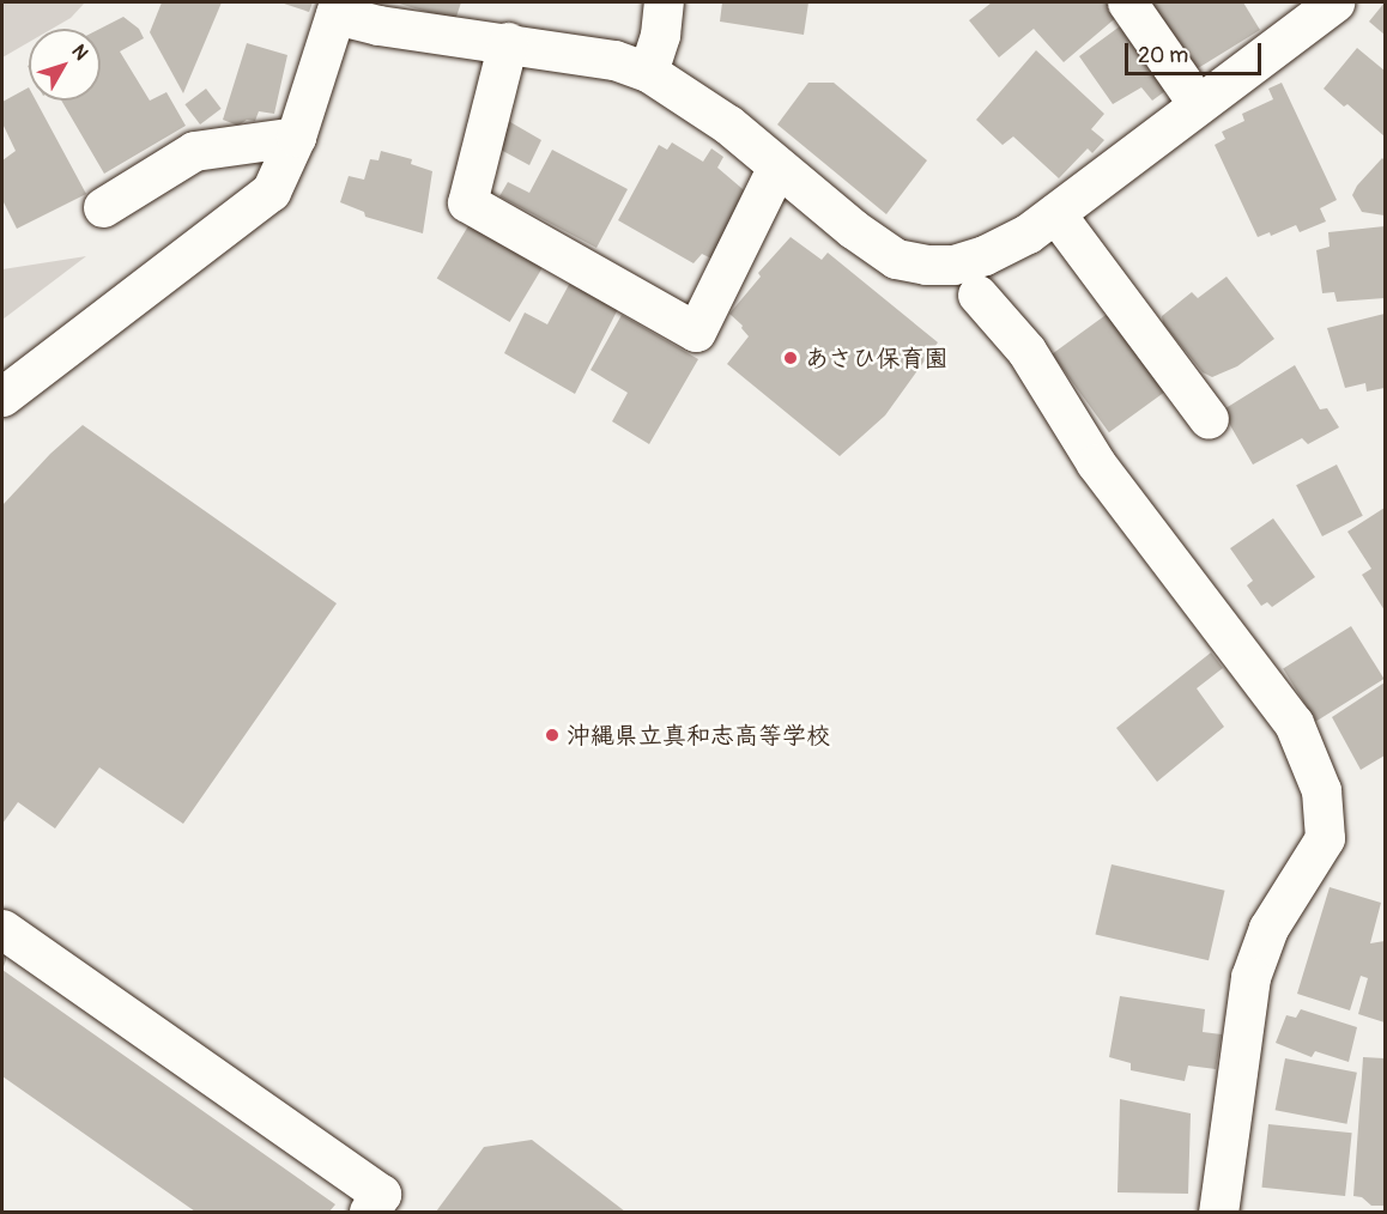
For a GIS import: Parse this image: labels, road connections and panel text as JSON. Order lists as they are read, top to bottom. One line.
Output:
{"places":["あさひ保育園","沖縄県立真和志高等学校"],"scale_bar":"20 m","north":"top right"}
